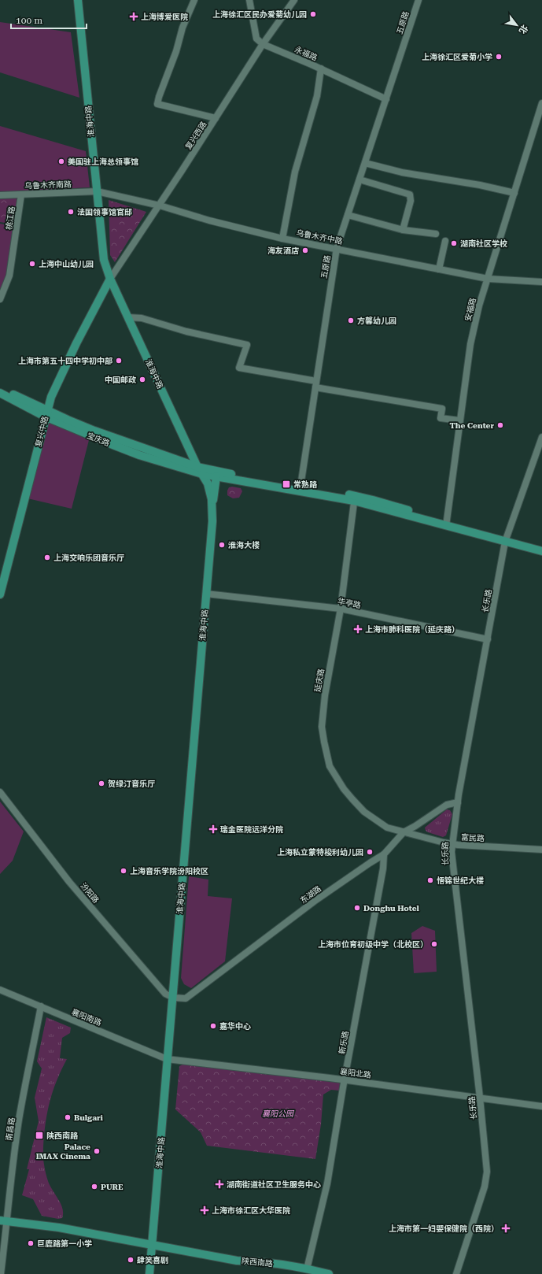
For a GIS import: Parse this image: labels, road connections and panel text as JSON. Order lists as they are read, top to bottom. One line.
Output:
{"streets":{"main road":["淮海中路","复兴中路","宝庆路","陕西南路"],"street":["五原路","永福路","复兴西路","乌鲁木齐南路","桃江路","乌鲁木齐中路","安福路","长乐路","华亭路","延庆路","富民路","汾阳路","东湖路","襄阳南路","新乐路","襄阳北路","南昌路"]},"crossings":[["五原路","永福路"],["五原路","乌鲁木齐中路"],["永福路","复兴西路"],["淮海中路","复兴西路"],["淮海中路","乌鲁木齐南路"],["淮海中路","乌鲁木齐中路"],["淮海中路","复兴中路"],["淮海中路","宝庆路"],["淮海中路","华亭路"],["淮海中路","汾阳路"],["淮海中路","东湖路"],["淮海中路","襄阳南路"],["淮海中路","襄阳北路"],["淮海中路","陕西南路"],["复兴西路","乌鲁木齐中路"],["复兴西路","复兴中路"],["乌鲁木齐南路","桃江路"],["乌鲁木齐南路","乌鲁木齐中路"],["乌鲁木齐中路","安福路"],["复兴中路","宝庆路"],["长乐路","华亭路"],["长乐路","富民路"],["长乐路","东湖路"],["长乐路","襄阳北路"],["华亭路","延庆路"],["延庆路","富民路"],["延庆路","东湖路"],["富民路","东湖路"],["汾阳路","东湖路"],["东湖路","新乐路"],["襄阳南路","襄阳北路"],["襄阳南路","南昌路"],["新乐路","襄阳北路"],["新乐路","陕西南路"],["南昌路","陕西南路"]],"parks":["襄阳公园"],"places":{"other":["上海徐汇区民办爱菊幼儿园","上海徐汇区爱菊小学","美国驻上海总领事馆","法国领事馆官邸","湖南社区学校","海友酒店","上海中山幼儿园","方馨幼儿园","上海市第五十四中学初中部","中国邮政","The Center","淮海大楼","上海交响乐团音乐厅","贺绿汀音乐厅","上海私立蒙特梭利幼儿园","上海音乐学院汾阳校区","悟锦世纪大楼","Donghu Hotel","上海市位育初级中学（北校区）","嘉华中心","Bulgari","Palace IMAX Cinema","PURE","巨鹿路第一小学","肆笑喜剧"],"health":["上海博爱医院","上海市肺科医院（延庆路）","瑞金医院远洋分院","湖南街道社区卫生服务中心","上海市徐汇区大华医院","上海市第一妇婴保健院（西院）"],"transit":["常熟路","陕西南路"]},"scale_bar":"100 m","north":"bottom right"}
